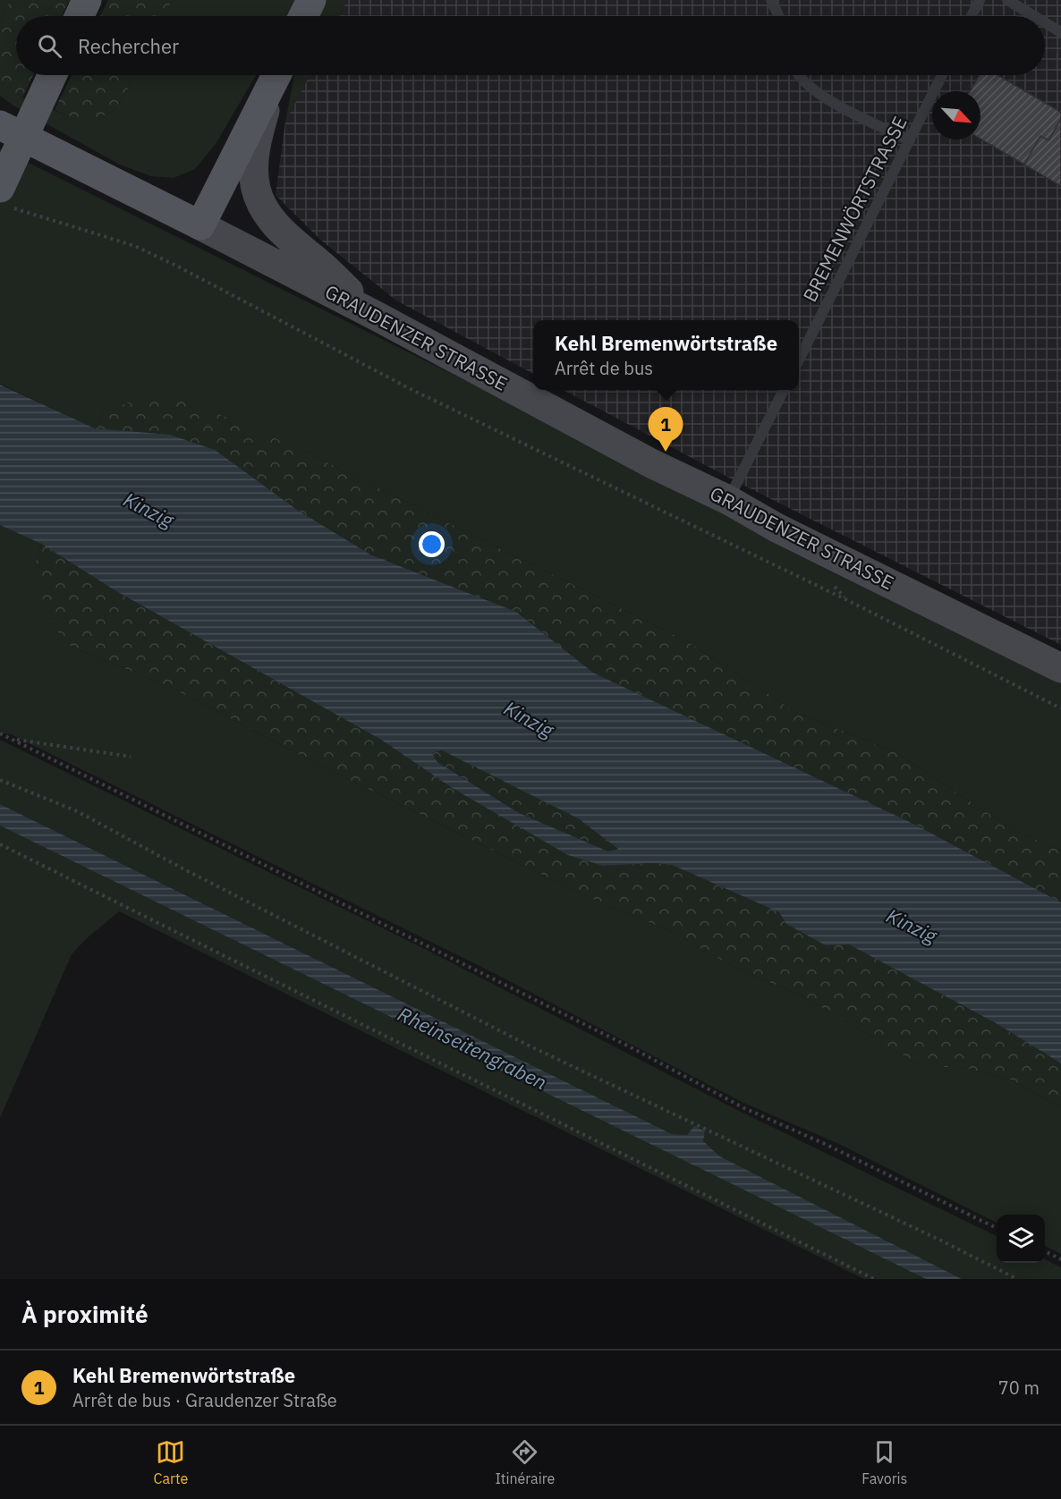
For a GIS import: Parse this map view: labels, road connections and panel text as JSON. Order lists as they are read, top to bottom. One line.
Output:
{"streets":{"main road":["GRAUDENZER STRASSE"],"lane":["BREMENWÖRTSTRASSE"]},"water":["Kinzig","Rheinseitengraben"],"north":"bottom right","page":{"search":"Rechercher","popup":["Kehl Bremenwörtstraße","Arrêt de bus"],"pins":"1","heading":"À proximité","list":[{"mark":"1","name":"Kehl Bremenwörtstraße","note":"Arrêt de bus · Graudenzer Straße","value":"70 m"}],"nav":["Carte","Itinéraire","Favoris"]}}
